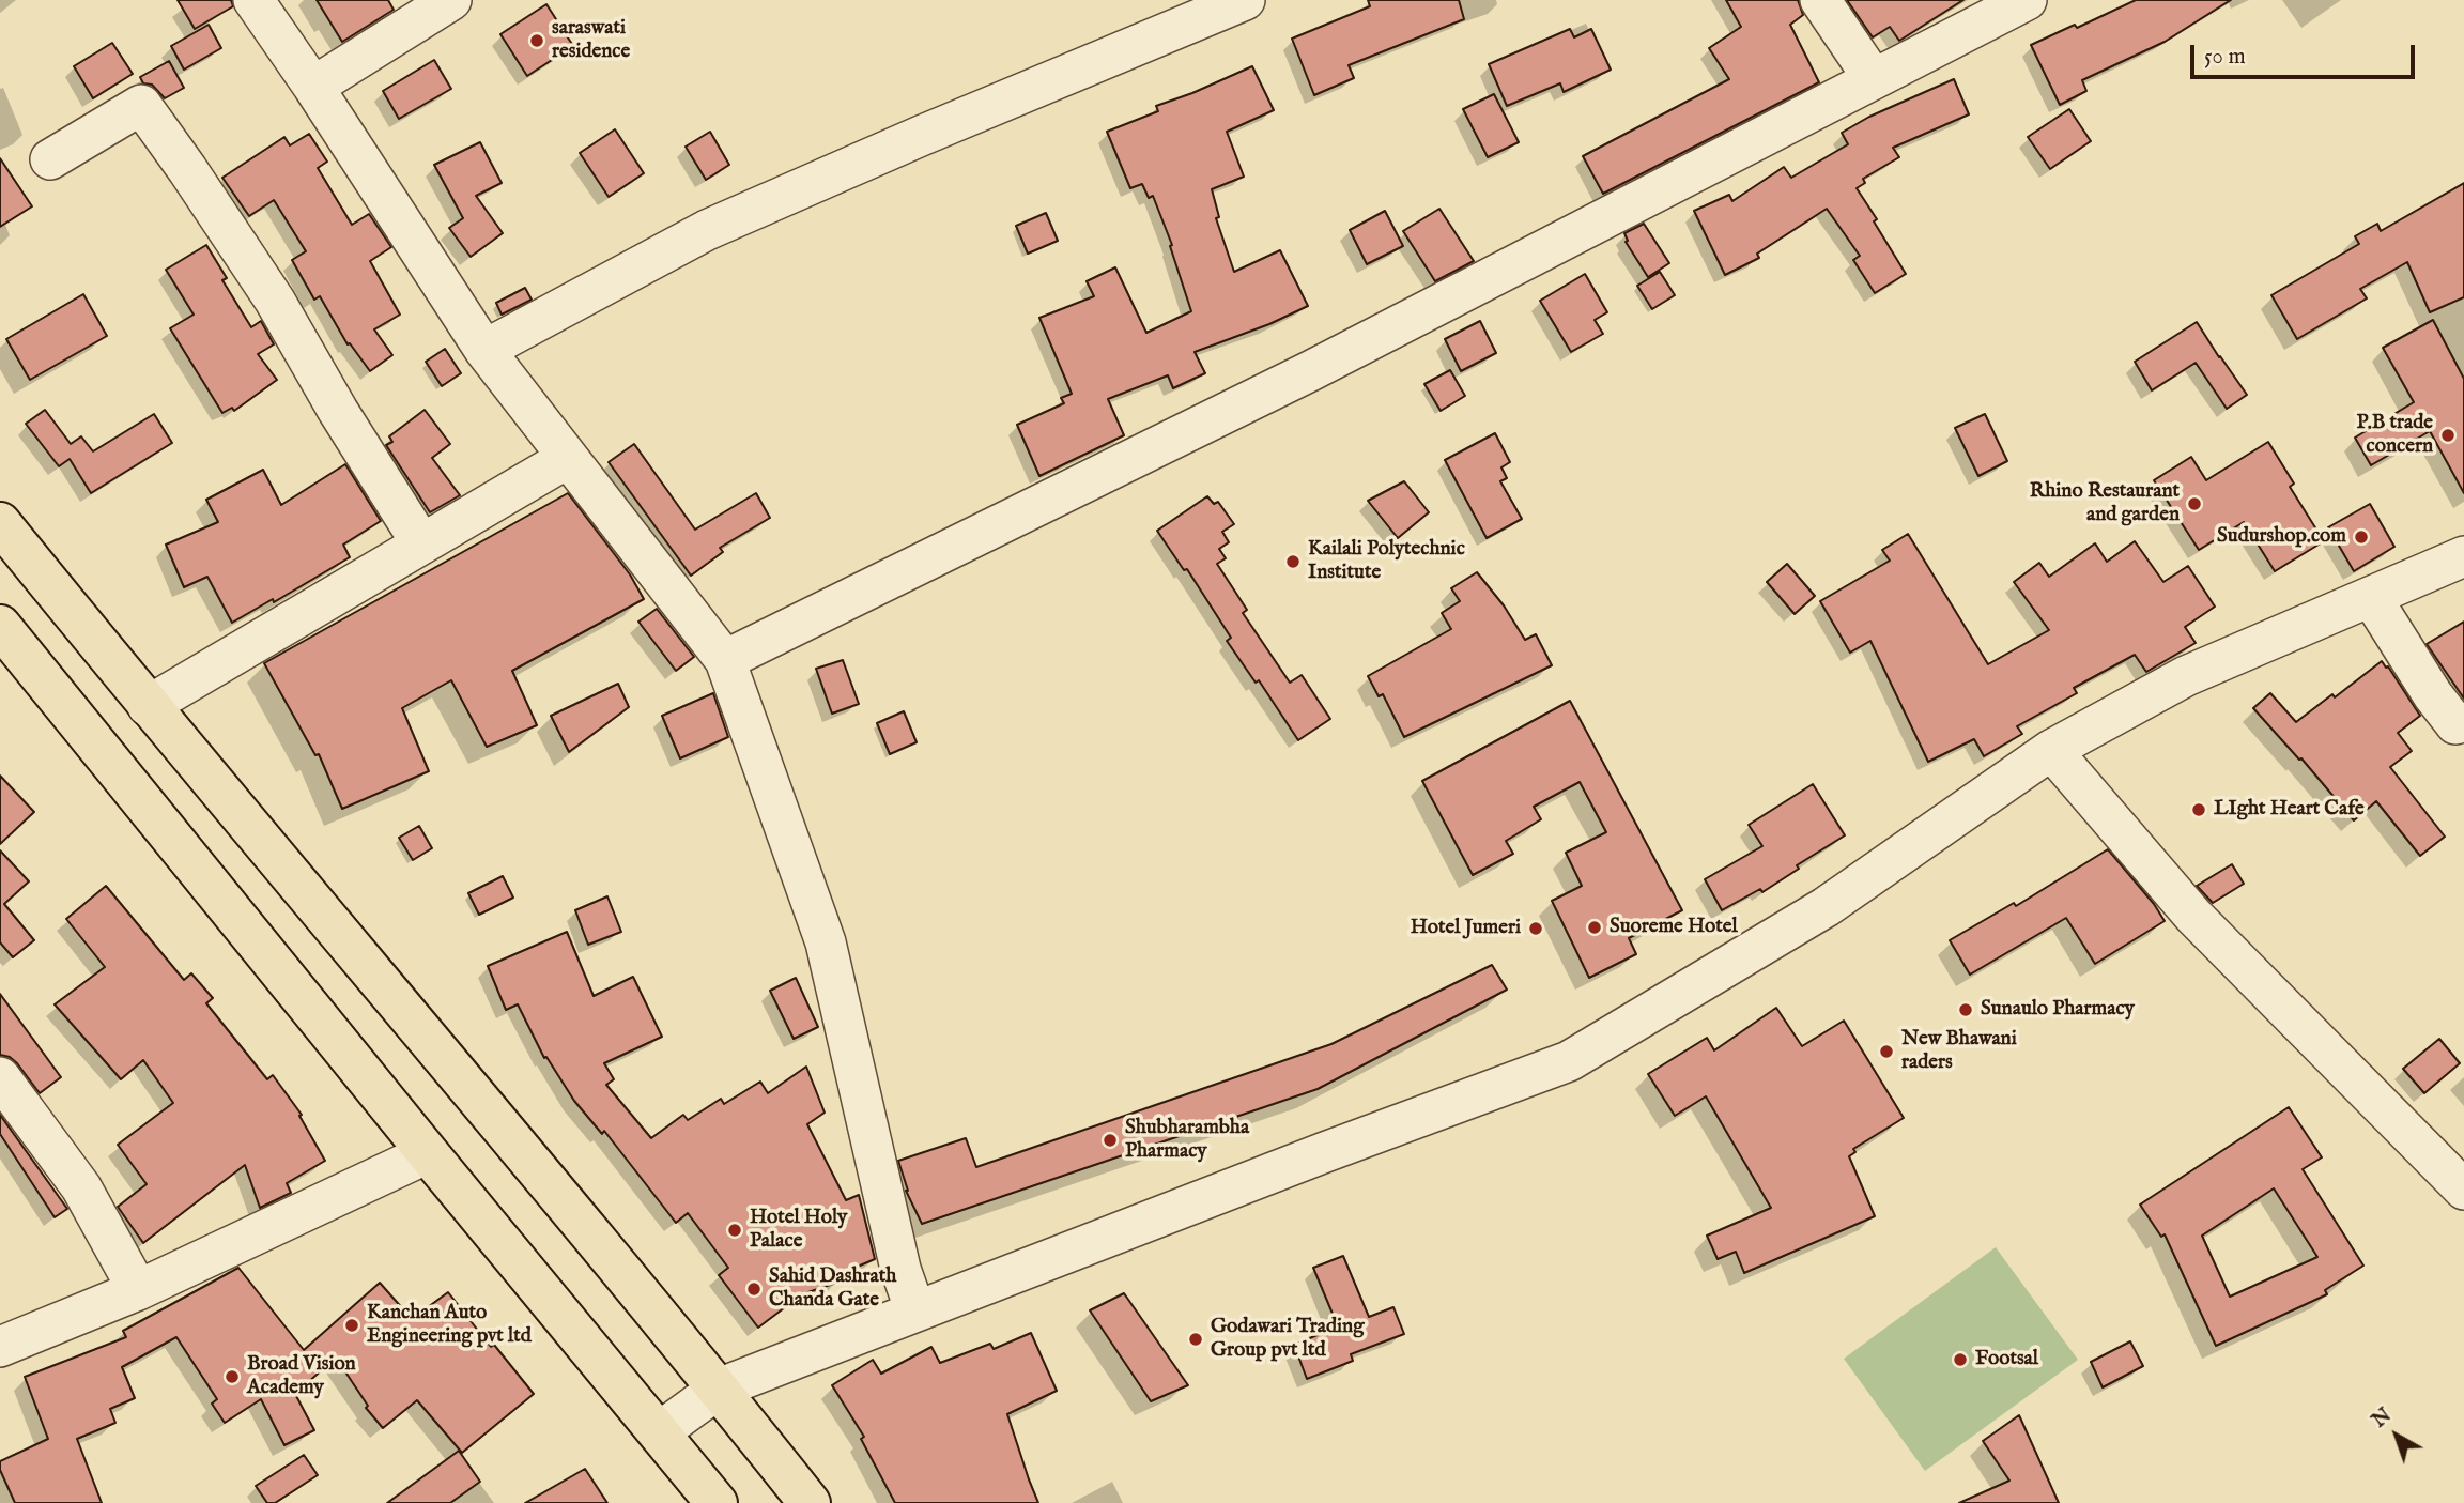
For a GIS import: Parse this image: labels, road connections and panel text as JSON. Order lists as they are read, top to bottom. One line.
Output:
{"places":["saraswati residence","P.B trade concern","Rhino Restaurant and garden","Sudurshop.com","Kailali Polytechnic Institute","LIght Heart Cafe","Suoreme Hotel","Hotel Jumeri","Sunaulo Pharmacy","New Bhawani raders","Shubharambha Pharmacy","Hotel Holy Palace","Sahid Dashrath Chanda Gate","Kanchan Auto Engineering pvt ltd","Godawari Trading Group pvt ltd","Footsal","Broad Vision Academy"],"scale_bar":"50 m","north":"top left"}
